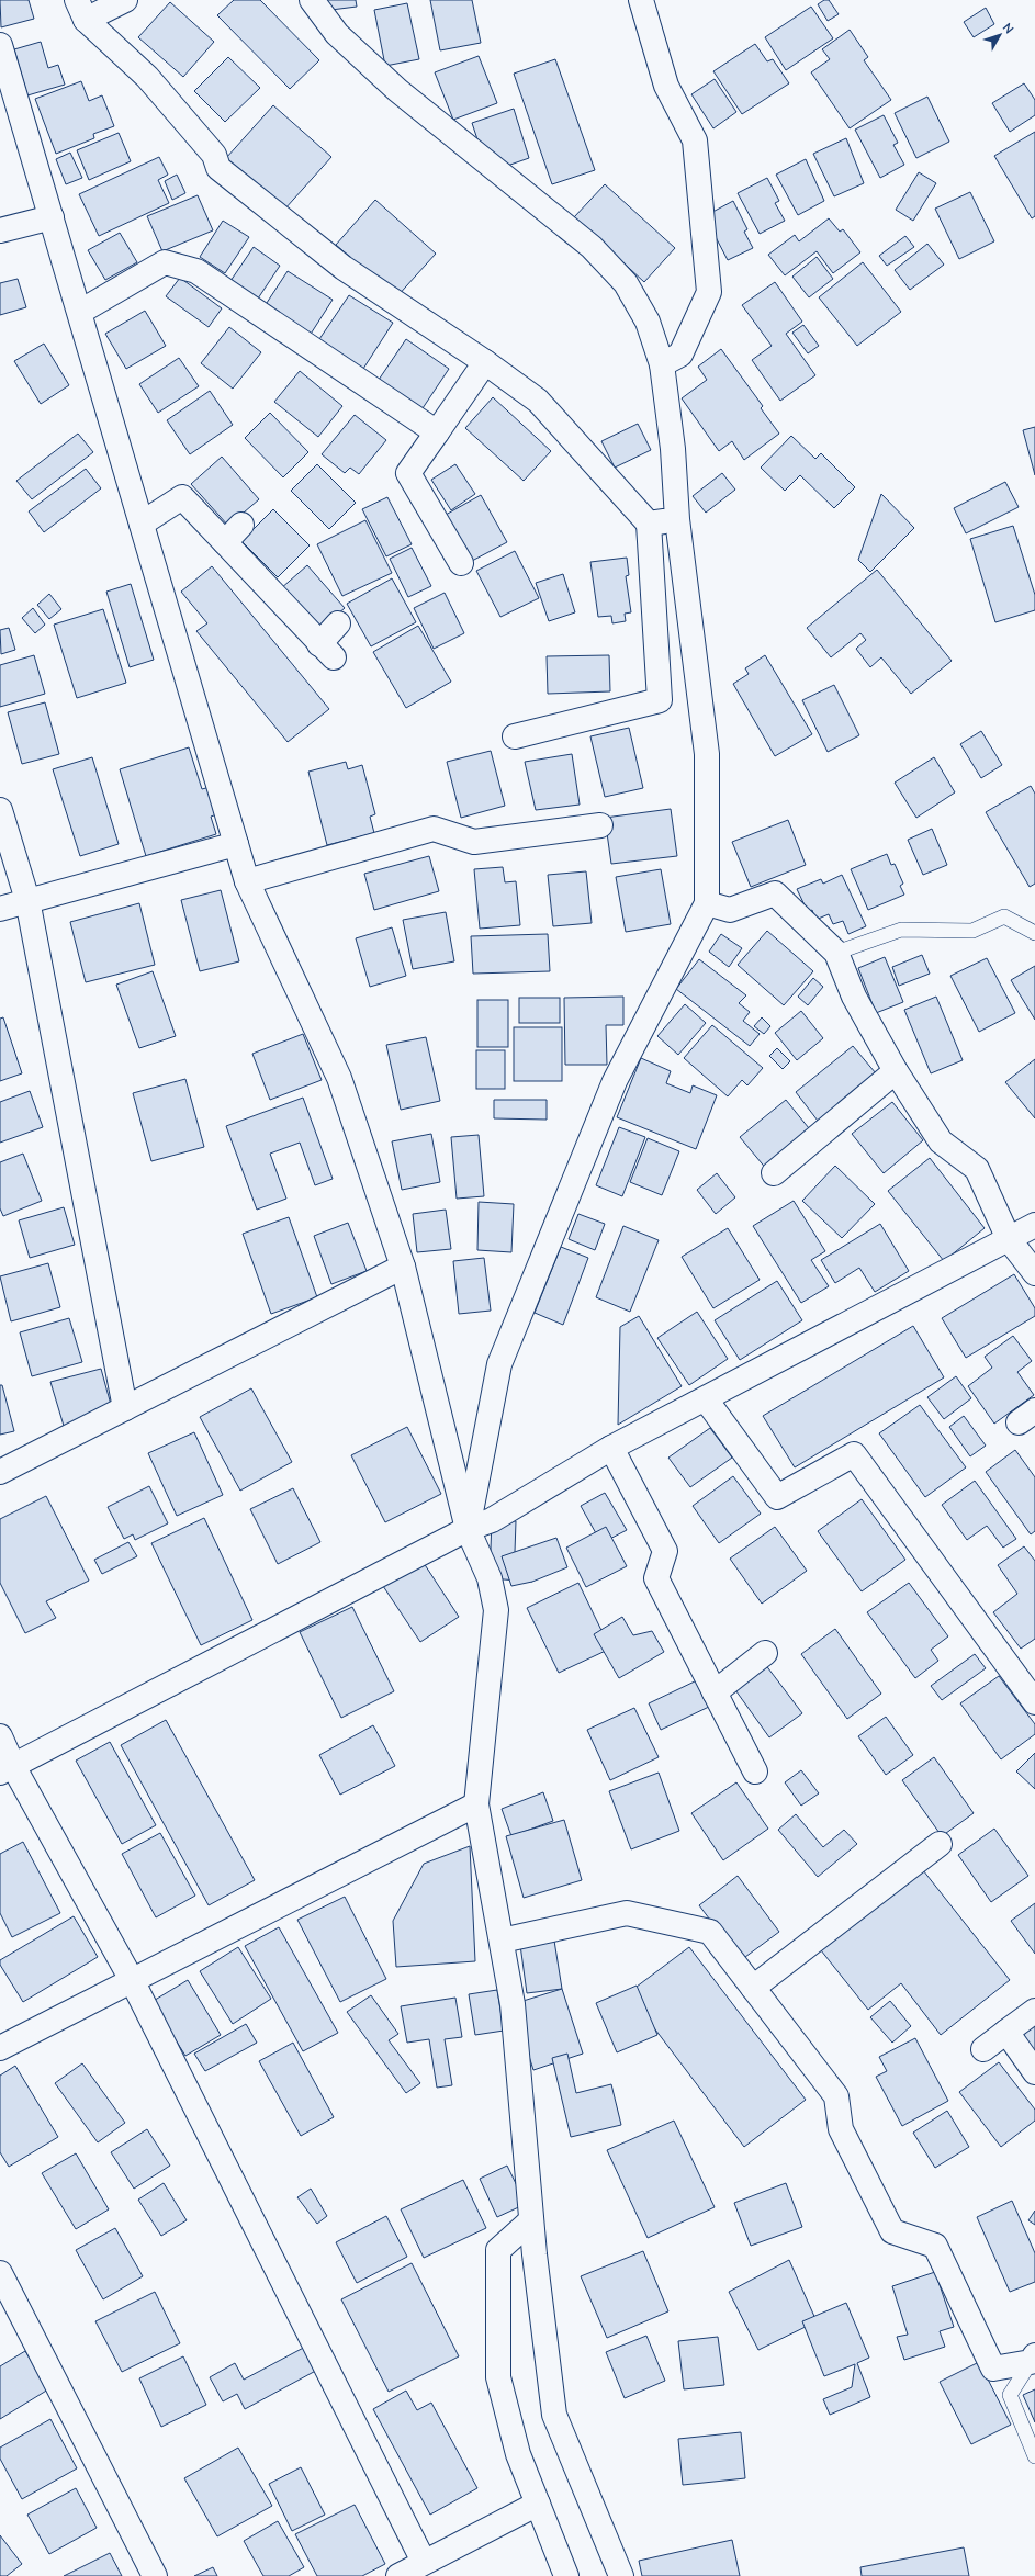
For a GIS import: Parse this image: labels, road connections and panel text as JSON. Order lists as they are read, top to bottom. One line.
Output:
{"north":"top right"}
